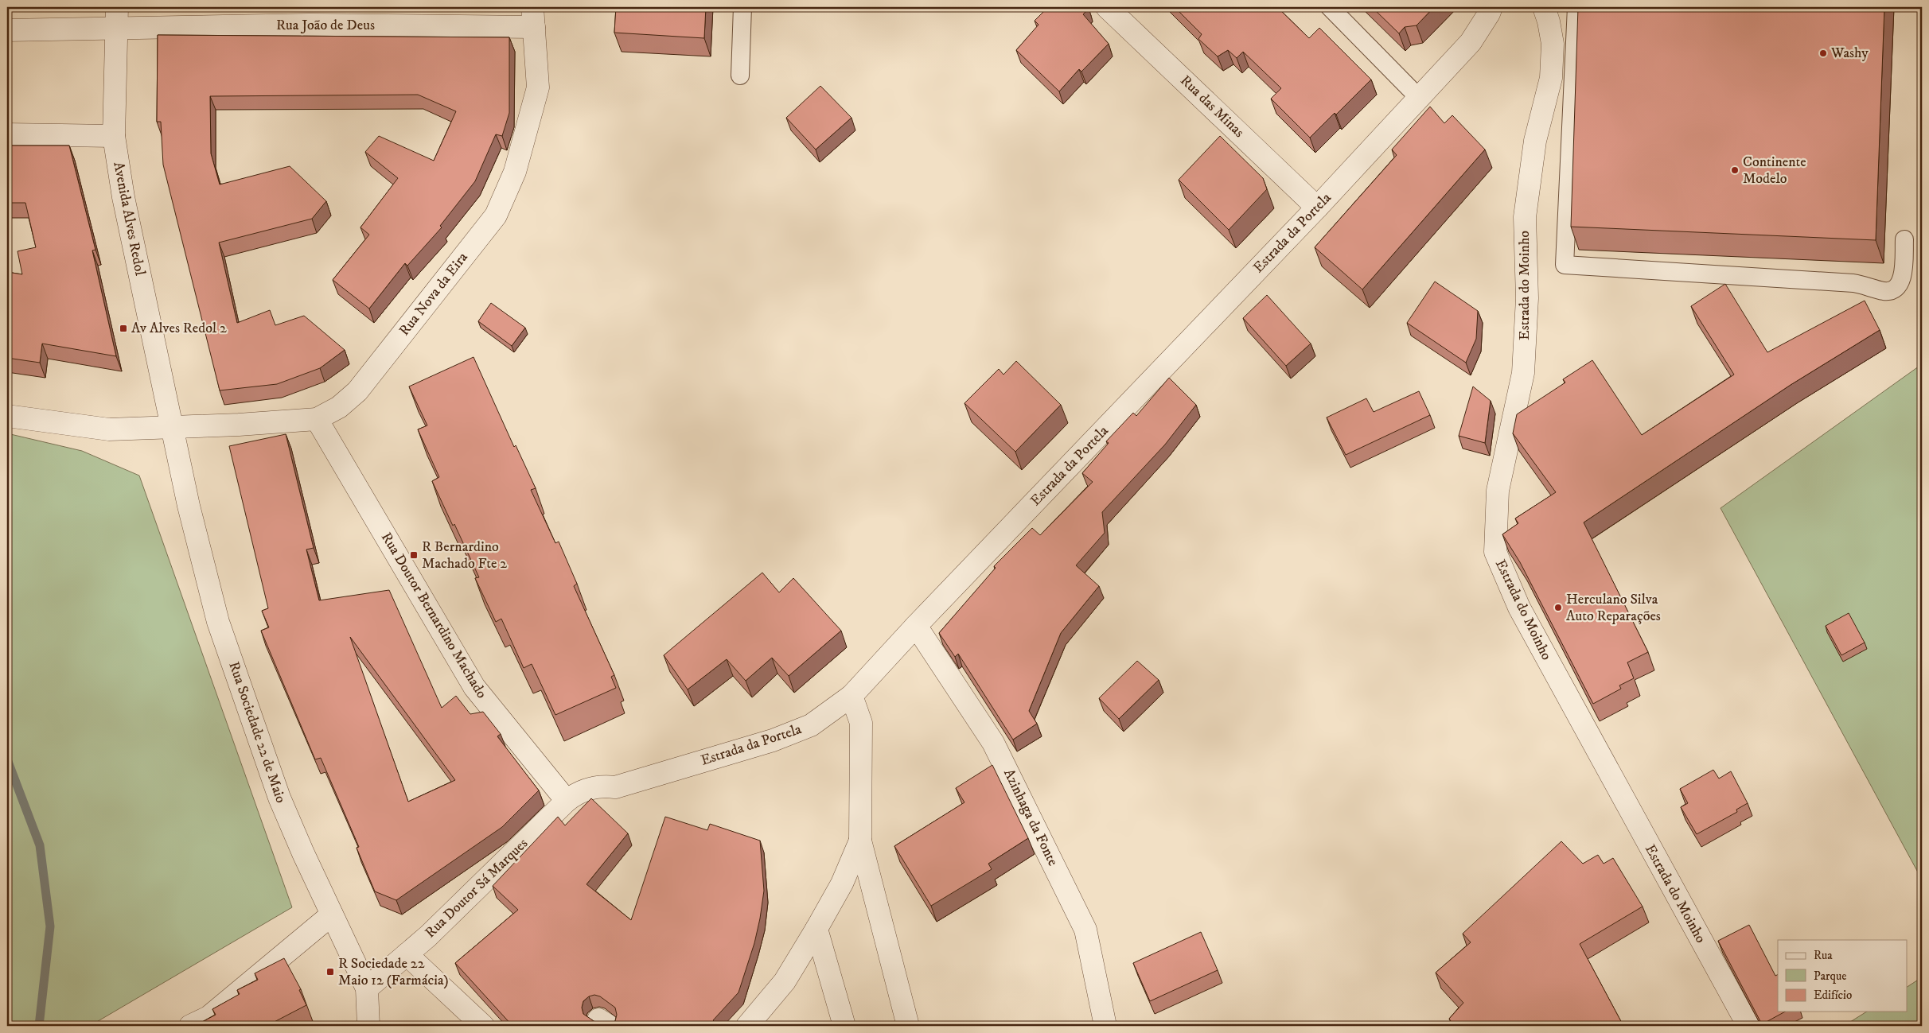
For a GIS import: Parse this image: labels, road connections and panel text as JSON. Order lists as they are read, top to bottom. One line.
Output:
{"streets":{"street":["Rua João de Deus","Rua das Minas","Avenida Alves Redol","Estrada da Portela","Estrada do Moinho","Rua Nova da Eira","Rua Doutor Bernardino Machado","Rua Sociedade 22 de Maio","Azinhaga da Fonte","Rua Doutor Sá Marques"]},"crossings":[["Rua João de Deus","Avenida Alves Redol"],["Rua João de Deus","Rua Nova da Eira"],["Rua das Minas","Estrada da Portela"],["Avenida Alves Redol","Rua Nova da Eira"],["Avenida Alves Redol","Rua Sociedade 22 de Maio"],["Estrada da Portela","Rua Doutor Bernardino Machado"],["Estrada da Portela","Azinhaga da Fonte"],["Estrada da Portela","Rua Doutor Sá Marques"],["Rua Nova da Eira","Rua Doutor Bernardino Machado"],["Rua Nova da Eira","Rua Sociedade 22 de Maio"],["Rua Doutor Bernardino Machado","Rua Doutor Sá Marques"],["Rua Sociedade 22 de Maio","Rua Doutor Sá Marques"]],"places":{"other":["Washy","Continente Modelo","Herculano Silva Auto Reparações"],"transit":["Av Alves Redol 2","R Bernardino Machado Fte 2","R Sociedade 22 Maio 12 (Farmácia)"]},"legend":["Rua","Parque","Edifício"]}
